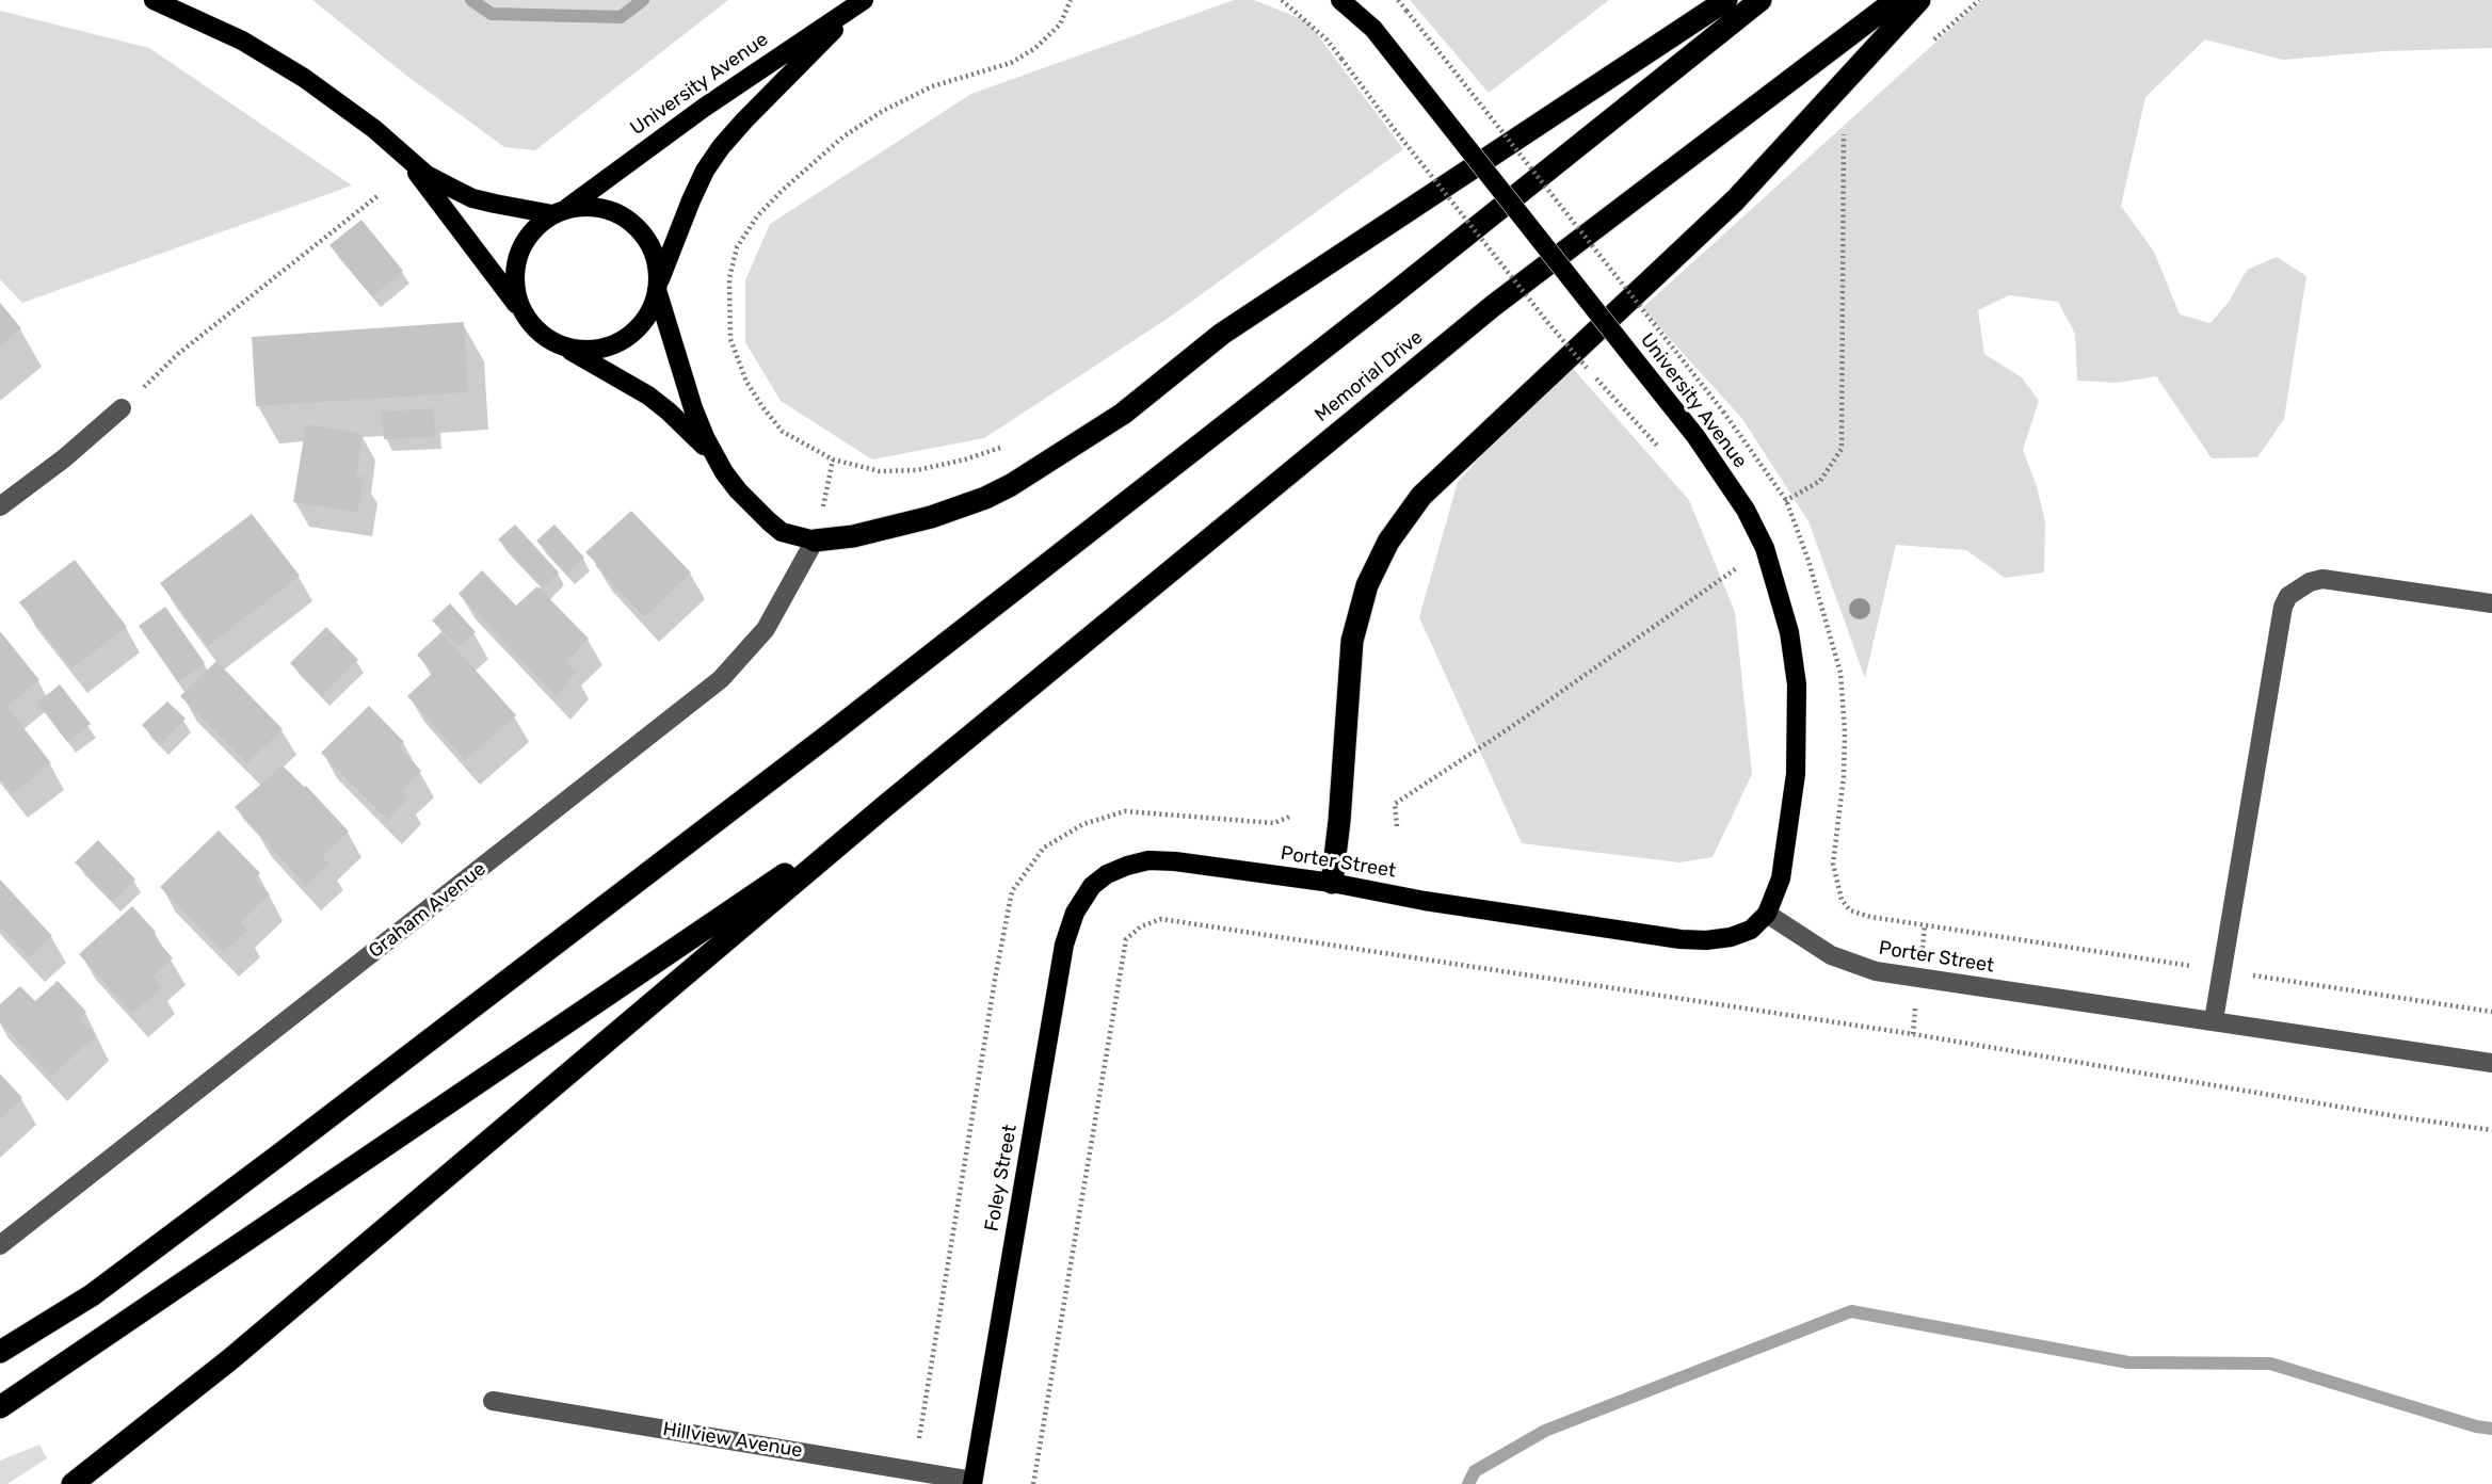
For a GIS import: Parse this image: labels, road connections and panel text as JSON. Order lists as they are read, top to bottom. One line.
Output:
{"streets":{"highway":["Memorial Drive"],"main road":["University Avenue","Porter Street","Foley Street"],"street":["Graham Avenue","Hillview Avenue"]},"crossings":[["University Avenue","Porter Street"],["Porter Street","Foley Street"],["Foley Street","Hillview Avenue"]]}
